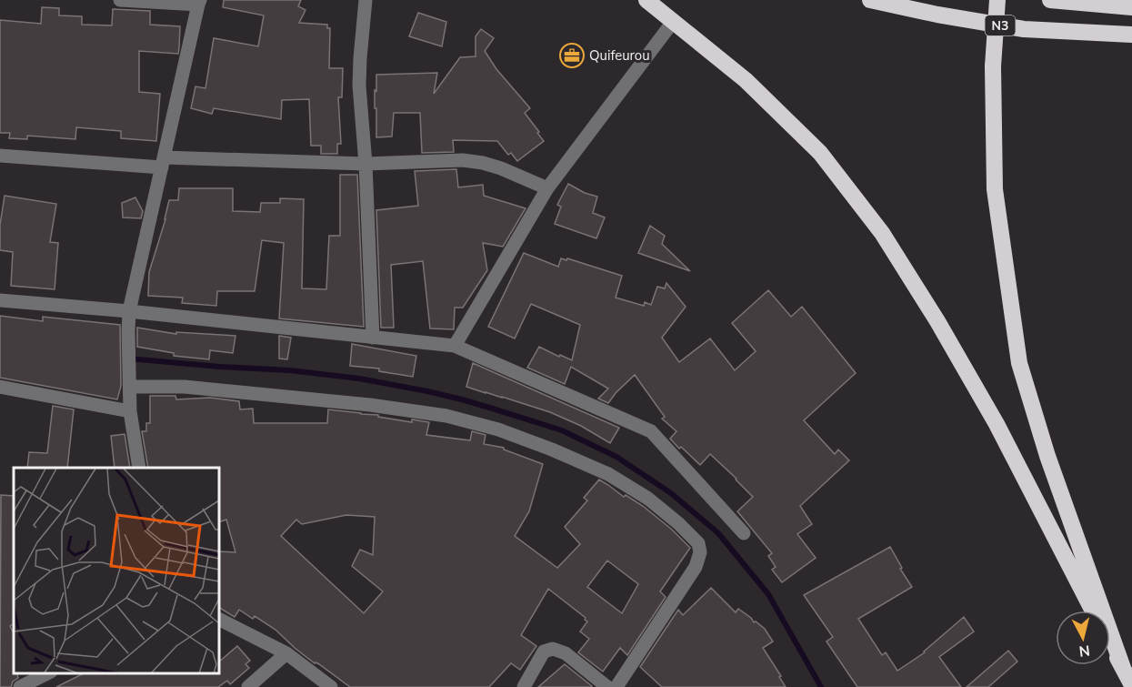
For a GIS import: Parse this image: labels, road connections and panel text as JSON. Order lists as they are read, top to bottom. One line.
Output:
{"streets":{"highway":["N3"]},"places":{"office":["Quifeurou"]},"north":"bottom"}
